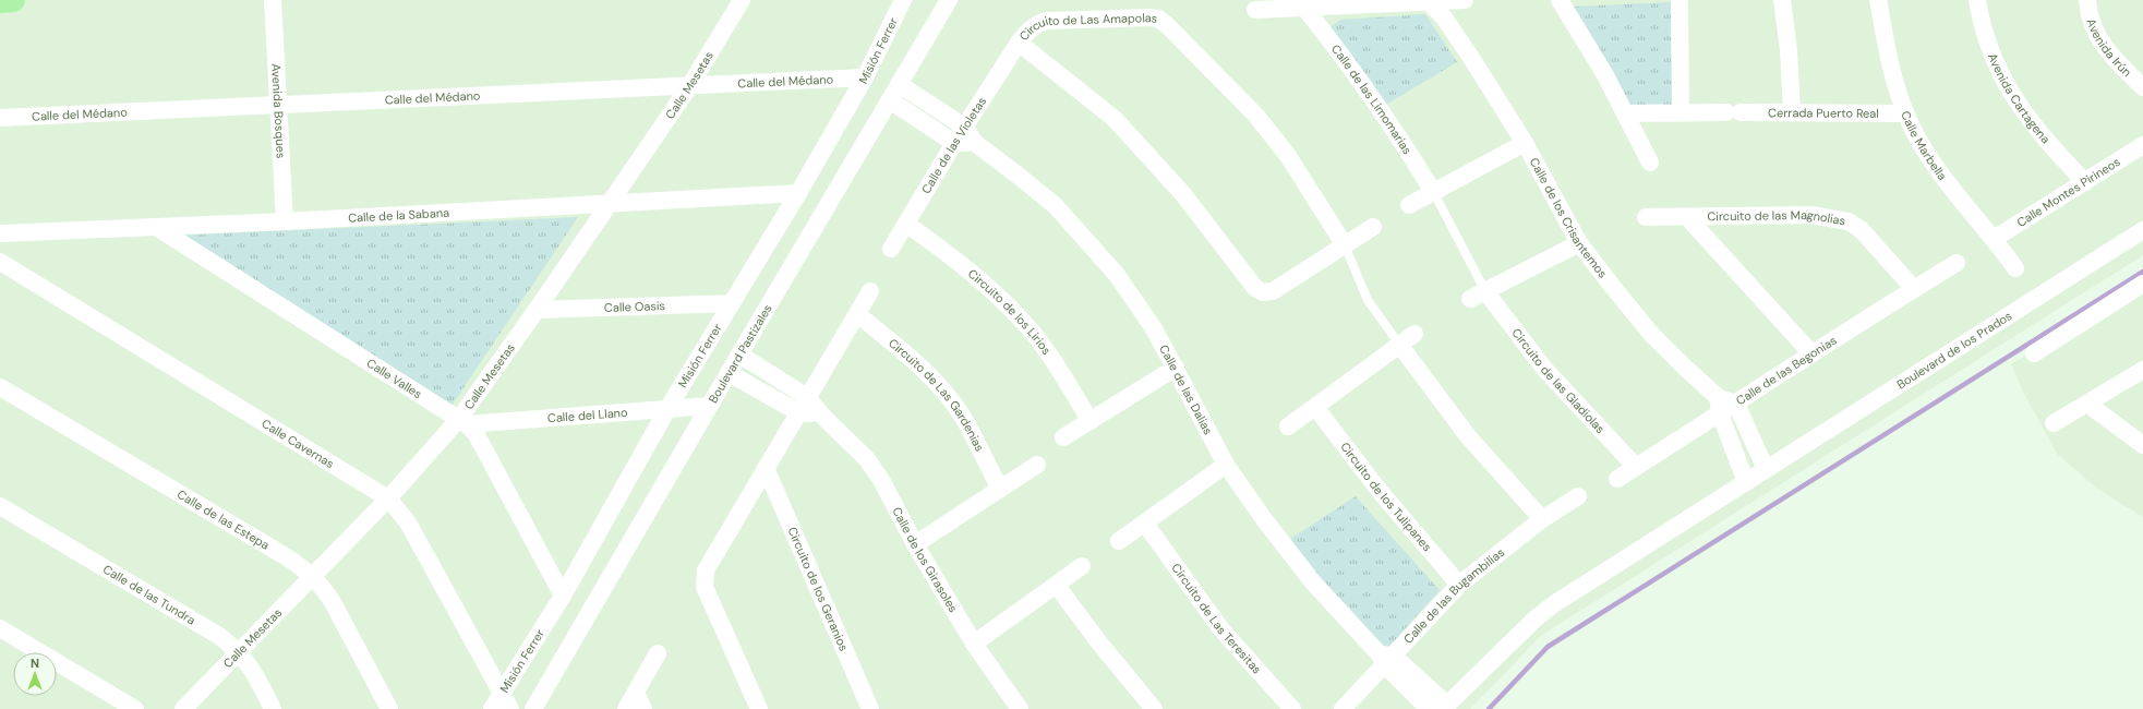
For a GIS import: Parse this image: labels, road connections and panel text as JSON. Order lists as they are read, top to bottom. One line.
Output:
{"streets":{"street":["Circuito de Las Amapolas","Avenida Irún","Misión Ferrer","Calle del Médano","Calle Mesetas","Avenida Cartagena","Calle de las Limomarias","Avenida Bosques","Cerrada Puerto Real","Calle Marbella","Calle de las Violetas","Calle Montes Pirineos","Calle de la Sabana","Calle de los Crisantemos","Circuito de las Magnolias","Calle Oasis","Circuito de los Lirios","Boulevard de los Prados","Boulevard Pastizales","Calle de las Begonias","Calle Valles","Circuito de las Gladiolas","Calle de las Dalias","Circuito de Las Gardenias","Calle del Llano","Calle Cavernas","Circuito de los Tulipanes","Calle de las Estepa","Calle de los Girasoles","Circuito de los Geranios","Calle de las Tundra","Calle de las Bugambilias","Circuito de Las Teresitas"]},"crossings":[["Circuito de Las Amapolas","Calle de las Violetas"],["Misión Ferrer","Calle del Médano"],["Misión Ferrer","Calle de la Sabana"],["Misión Ferrer","Calle Oasis"],["Misión Ferrer","Calle Valles"],["Misión Ferrer","Calle del Llano"],["Misión Ferrer","Calle Cavernas"],["Calle del Médano","Calle Mesetas"],["Calle del Médano","Avenida Bosques"],["Calle Mesetas","Calle de la Sabana"],["Calle Mesetas","Calle Oasis"],["Calle Mesetas","Calle Valles"],["Calle Mesetas","Calle del Llano"],["Calle Mesetas","Calle Cavernas"],["Calle Mesetas","Calle de las Estepa"],["Calle Mesetas","Calle de las Tundra"],["Avenida Cartagena","Calle Montes Pirineos"],["Avenida Bosques","Calle de la Sabana"],["Cerrada Puerto Real","Calle Marbella"],["Calle Marbella","Calle Montes Pirineos"],["Calle de las Violetas","Circuito de los Lirios"],["Calle de las Violetas","Calle de las Dalias"],["Calle de la Sabana","Calle Valles"],["Calle de los Crisantemos","Boulevard de los Prados"],["Calle de los Crisantemos","Calle de las Begonias"],["Circuito de las Magnolias","Calle de las Begonias"],["Boulevard de los Prados","Calle de las Dalias"],["Boulevard Pastizales","Calle de las Dalias"],["Boulevard Pastizales","Calle del Llano"],["Boulevard Pastizales","Calle de los Girasoles"],["Calle Valles","Calle del Llano"],["Calle de las Dalias","Calle de las Bugambilias"],["Circuito de los Tulipanes","Calle de las Bugambilias"]],"north":"top"}
